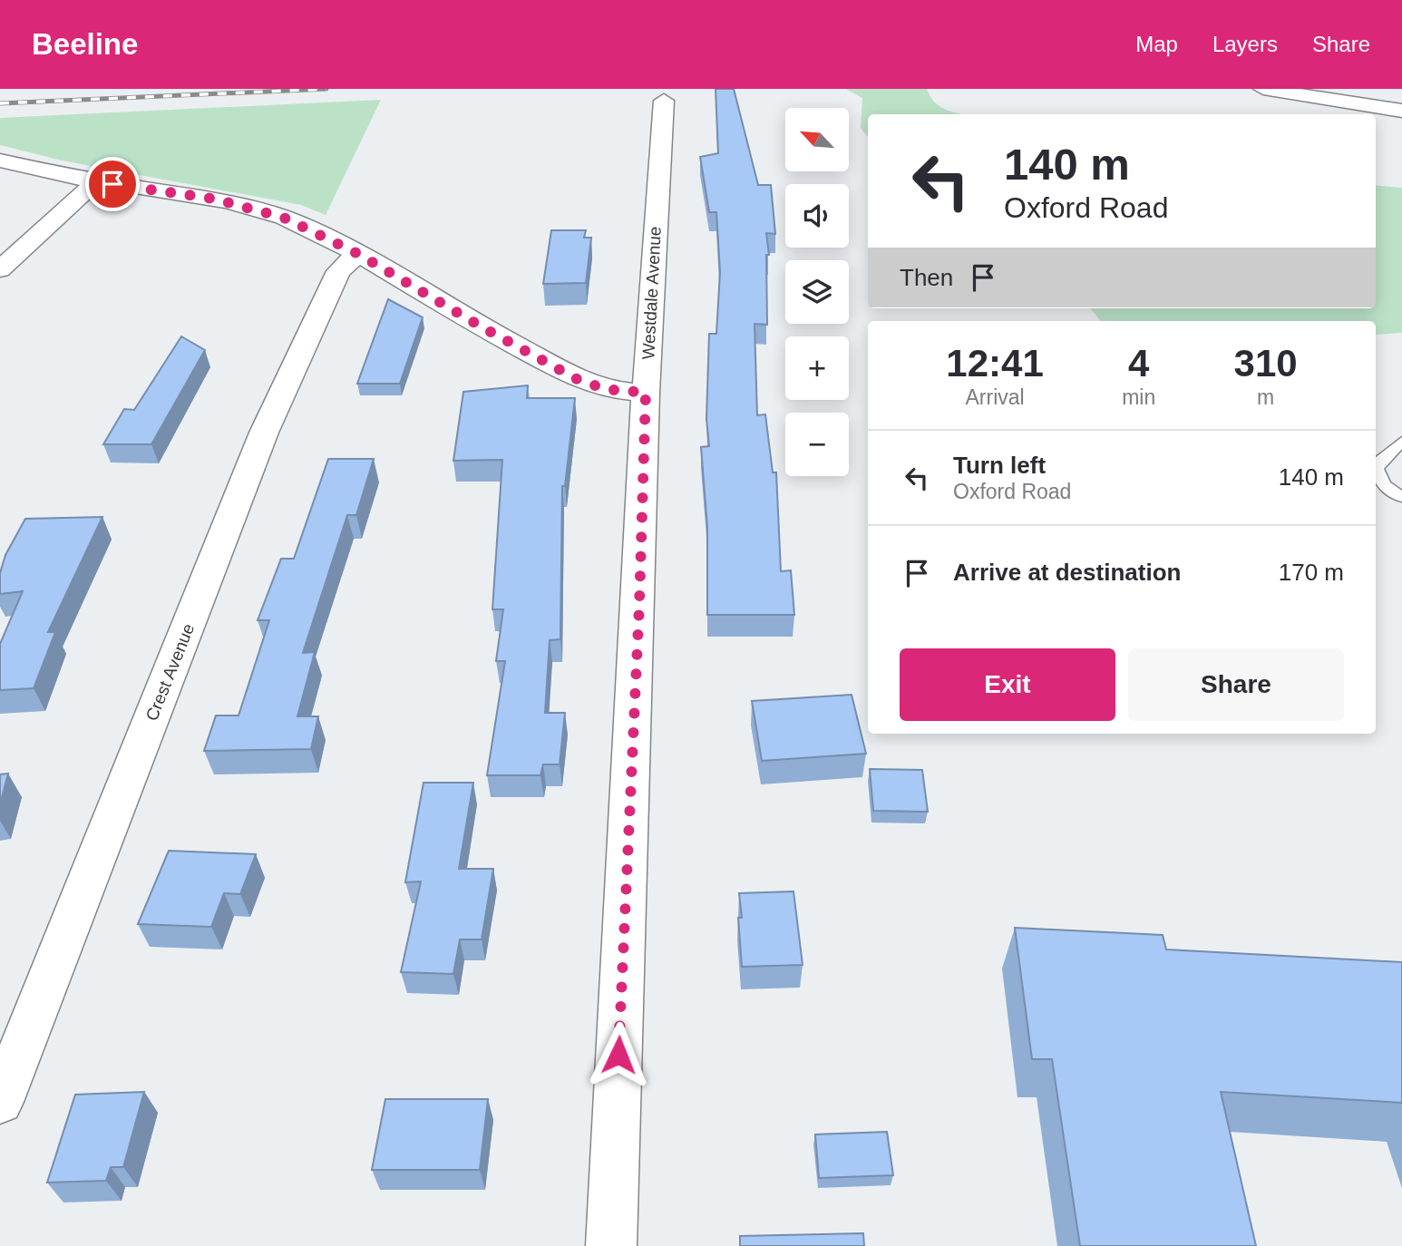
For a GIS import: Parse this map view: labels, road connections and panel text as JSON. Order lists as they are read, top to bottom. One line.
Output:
{"streets":{"main road":["Westdale Avenue","Crest Avenue"]},"north":"top left","page":{"header":"Beeline","nav":["Map","Layers","Share"],"map_buttons":["+","−"],"turn":["140 m","Oxford Road"],"then":"Then","eta":["12:41","Arrival","4","min","310","m"],"list":[{"name":"Turn left","note":"Oxford Road","value":"140 m"},{"name":"Arrive at destination","value":"170 m"}],"buttons":["Exit","Share"]}}
